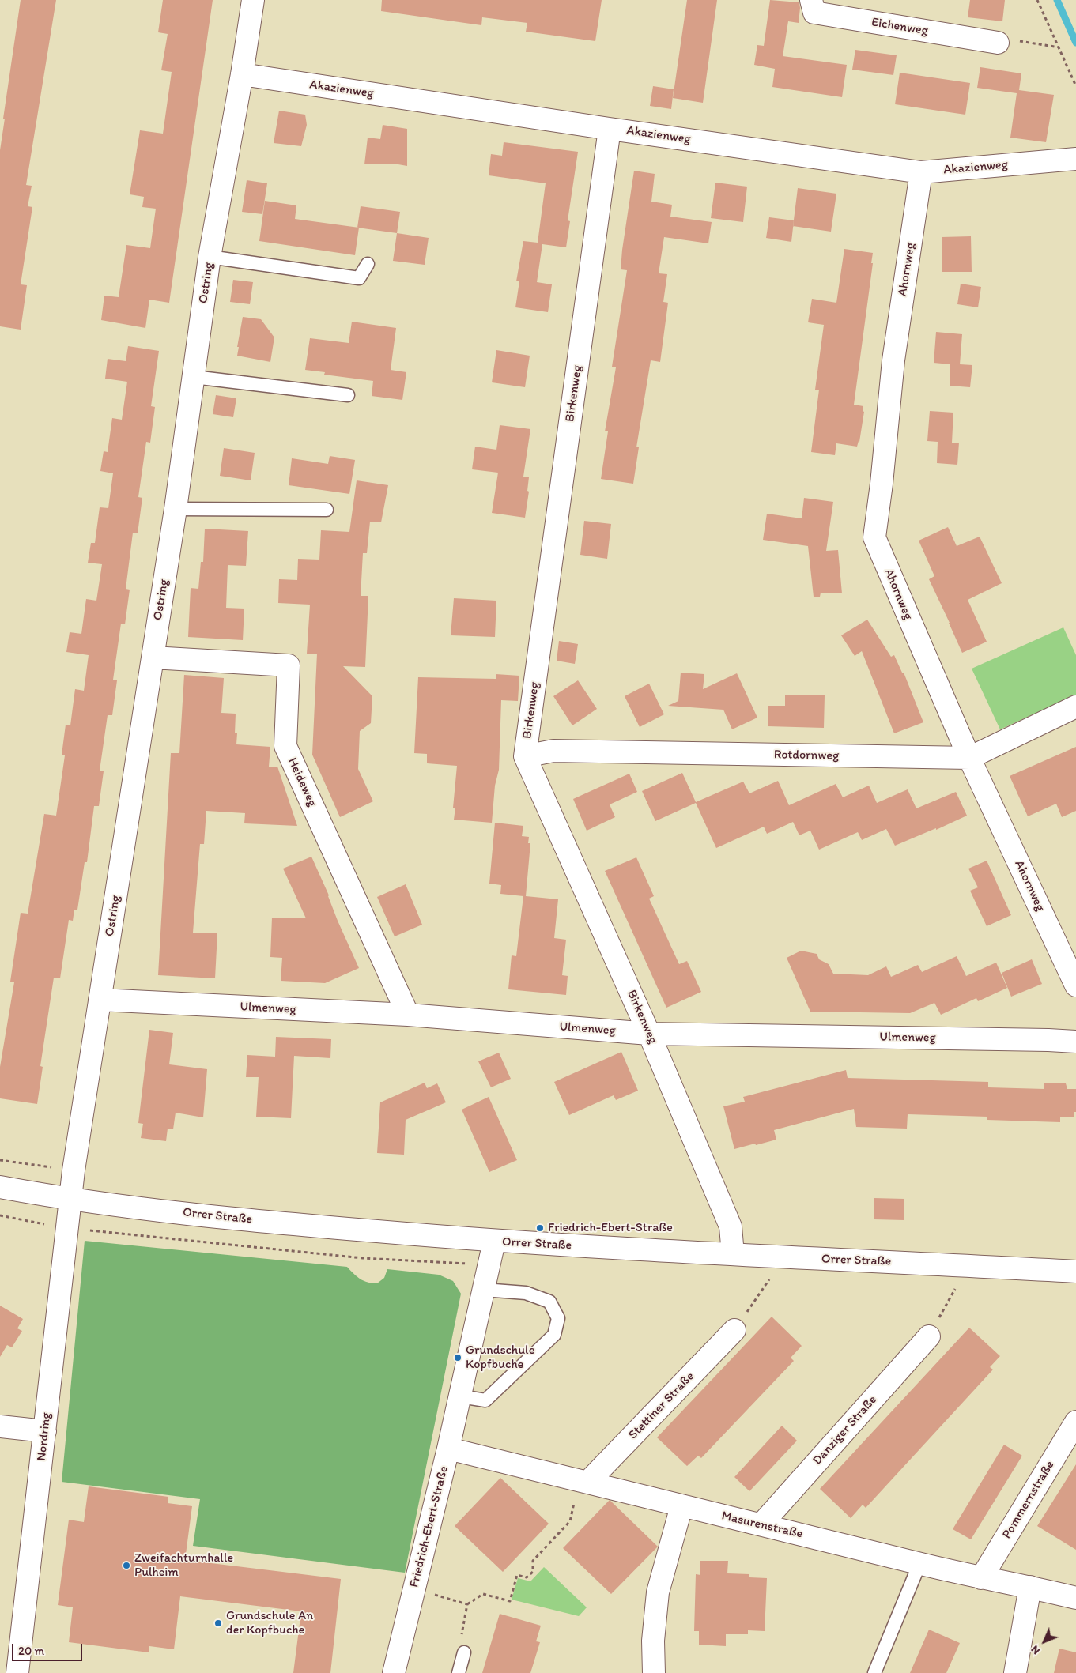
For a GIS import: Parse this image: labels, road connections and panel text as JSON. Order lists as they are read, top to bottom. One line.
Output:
{"streets":{"street":["Eichenweg","Akazienweg","Ahornweg","Ostring","Birkenweg","Rotdornweg","Heideweg","Ulmenweg","Orrer Straße","Stettiner Straße","Danziger Straße","Nordring","Pommernstraße","Masurenstraße","Friedrich-Ebert-Straße"]},"crossings":[["Akazienweg","Ahornweg"],["Akazienweg","Ostring"],["Akazienweg","Birkenweg"],["Ahornweg","Rotdornweg"],["Ostring","Heideweg"],["Ostring","Ulmenweg"],["Ostring","Orrer Straße"],["Ostring","Nordring"],["Birkenweg","Rotdornweg"],["Birkenweg","Ulmenweg"],["Birkenweg","Orrer Straße"],["Heideweg","Ulmenweg"],["Orrer Straße","Nordring"],["Orrer Straße","Friedrich-Ebert-Straße"],["Stettiner Straße","Masurenstraße"],["Danziger Straße","Masurenstraße"],["Pommernstraße","Masurenstraße"],["Masurenstraße","Friedrich-Ebert-Straße"]],"places":["Friedrich-Ebert-Straße","Grundschule Kopfbuche","Zweifachturnhalle Pulheim","Grundschule An der Kopfbuche"],"scale_bar":"20 m","north":"bottom left"}
